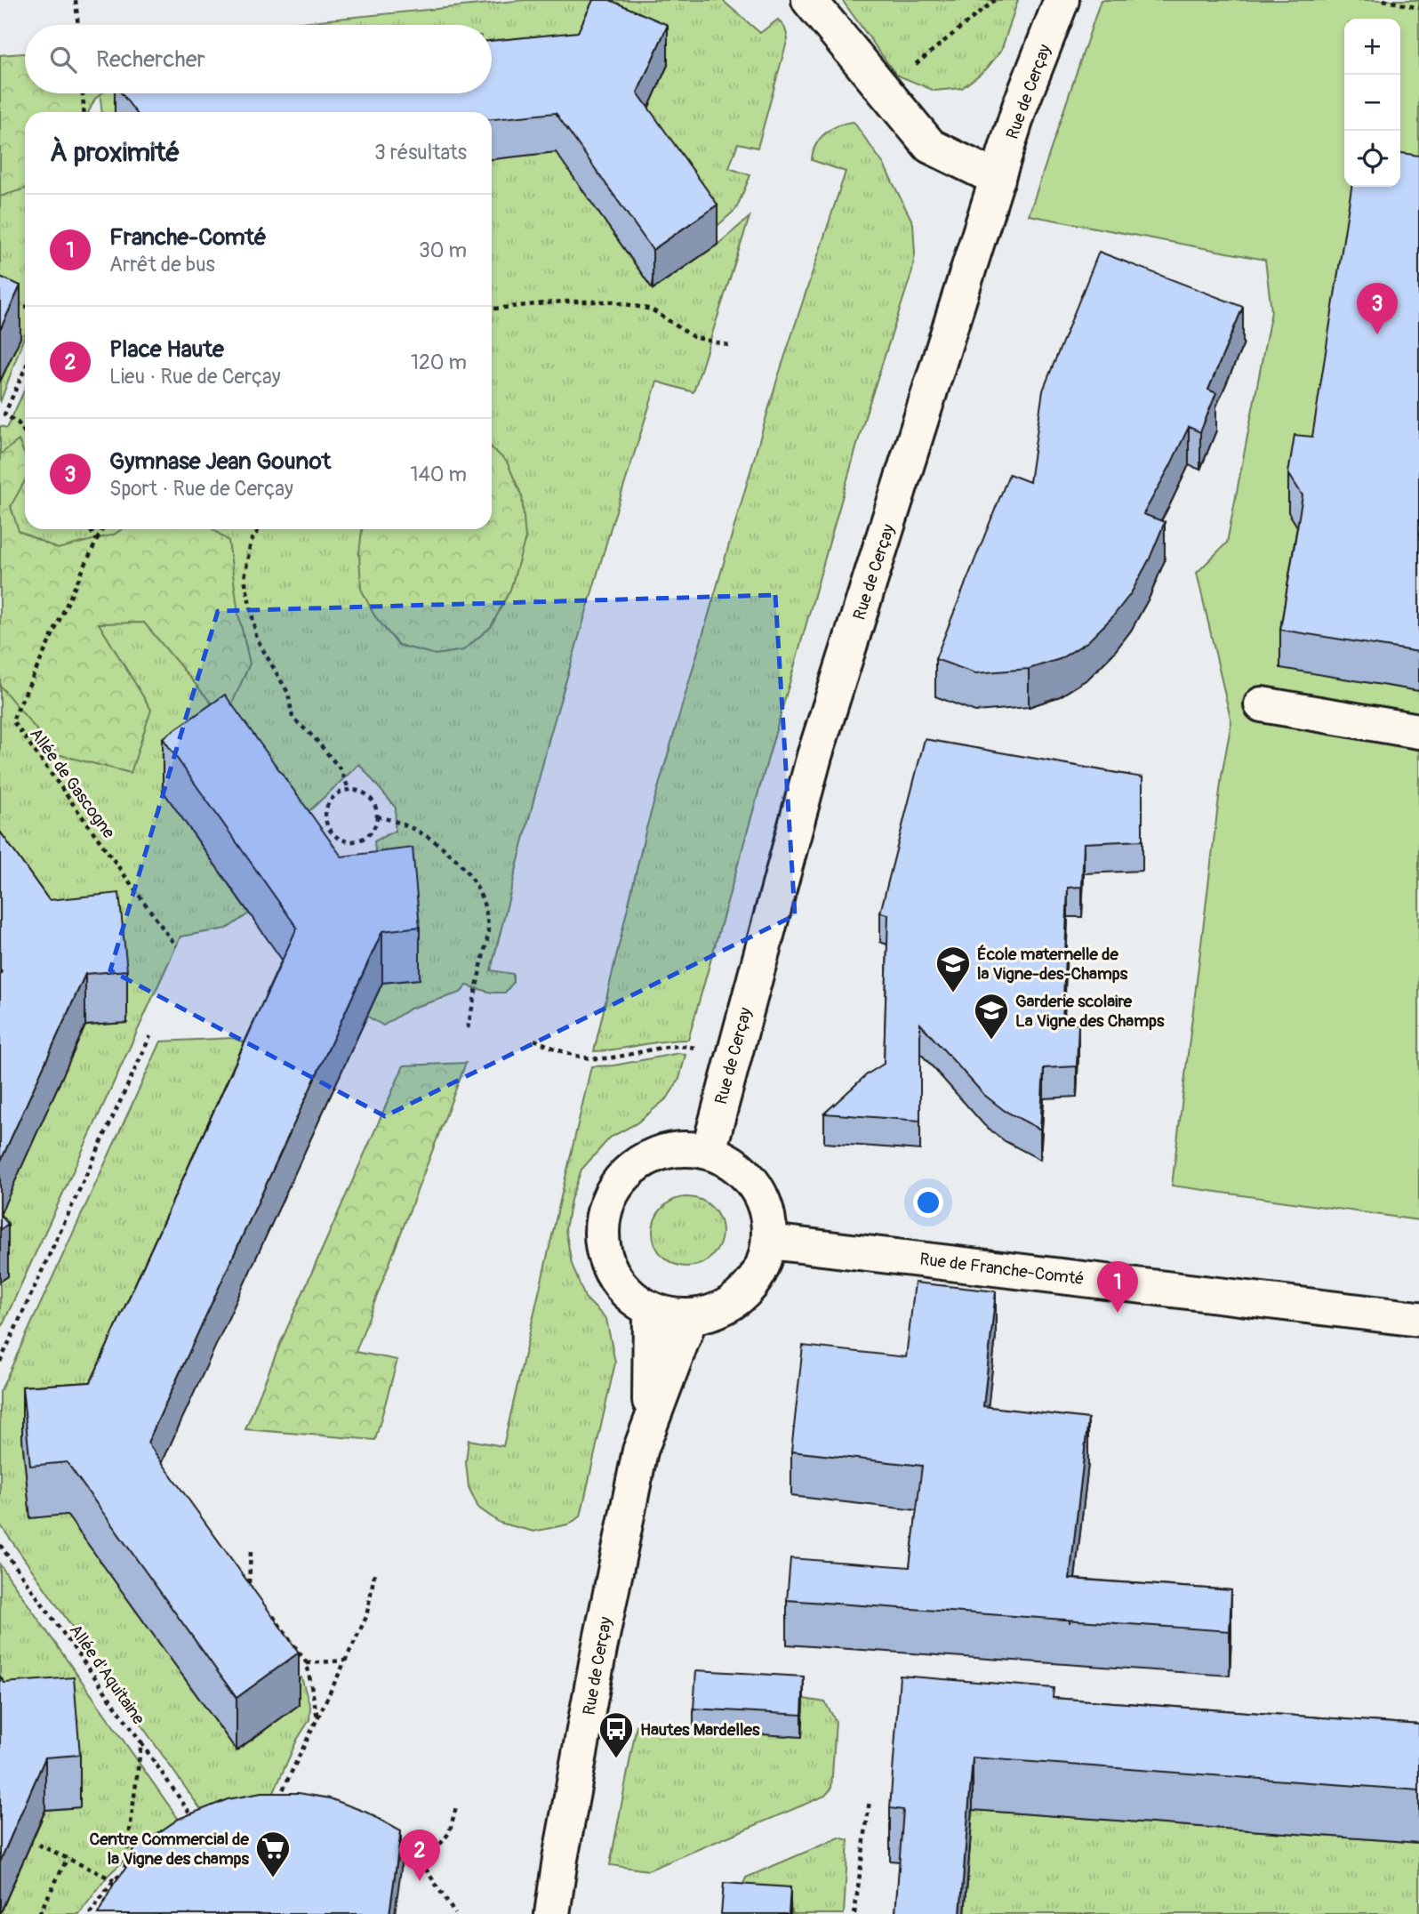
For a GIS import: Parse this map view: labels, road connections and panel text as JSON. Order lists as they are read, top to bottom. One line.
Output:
{"streets":{"street":["Rue de Cerçay","Rue de Franche-Comté"],"path":["Allée de Gascogne","Allée d'Aquitaine"]},"crossings":[["Rue de Cerçay","Rue de Franche-Comté"]],"places":{"school or university":["École maternelle de la Vigne-des-Champs","Garderie scolaire La Vigne des Champs"],"bus stop":["Hautes Mardelles"],"supermarket":["Centre Commercial de la Vigne des champs"]},"page":{"map_buttons":["+","−"],"search":"Rechercher","heading":["À proximité","3 résultats"],"list":[{"mark":"1","name":"Franche-Comté","note":"Arrêt de bus","value":"30 m"},{"mark":"2","name":"Place Haute","note":"Lieu · Rue de Cerçay","value":"120 m"},{"mark":"3","name":"Gymnase Jean Gounot","note":"Sport · Rue de Cerçay","value":"140 m"}],"pins":["3","1","2"]}}
